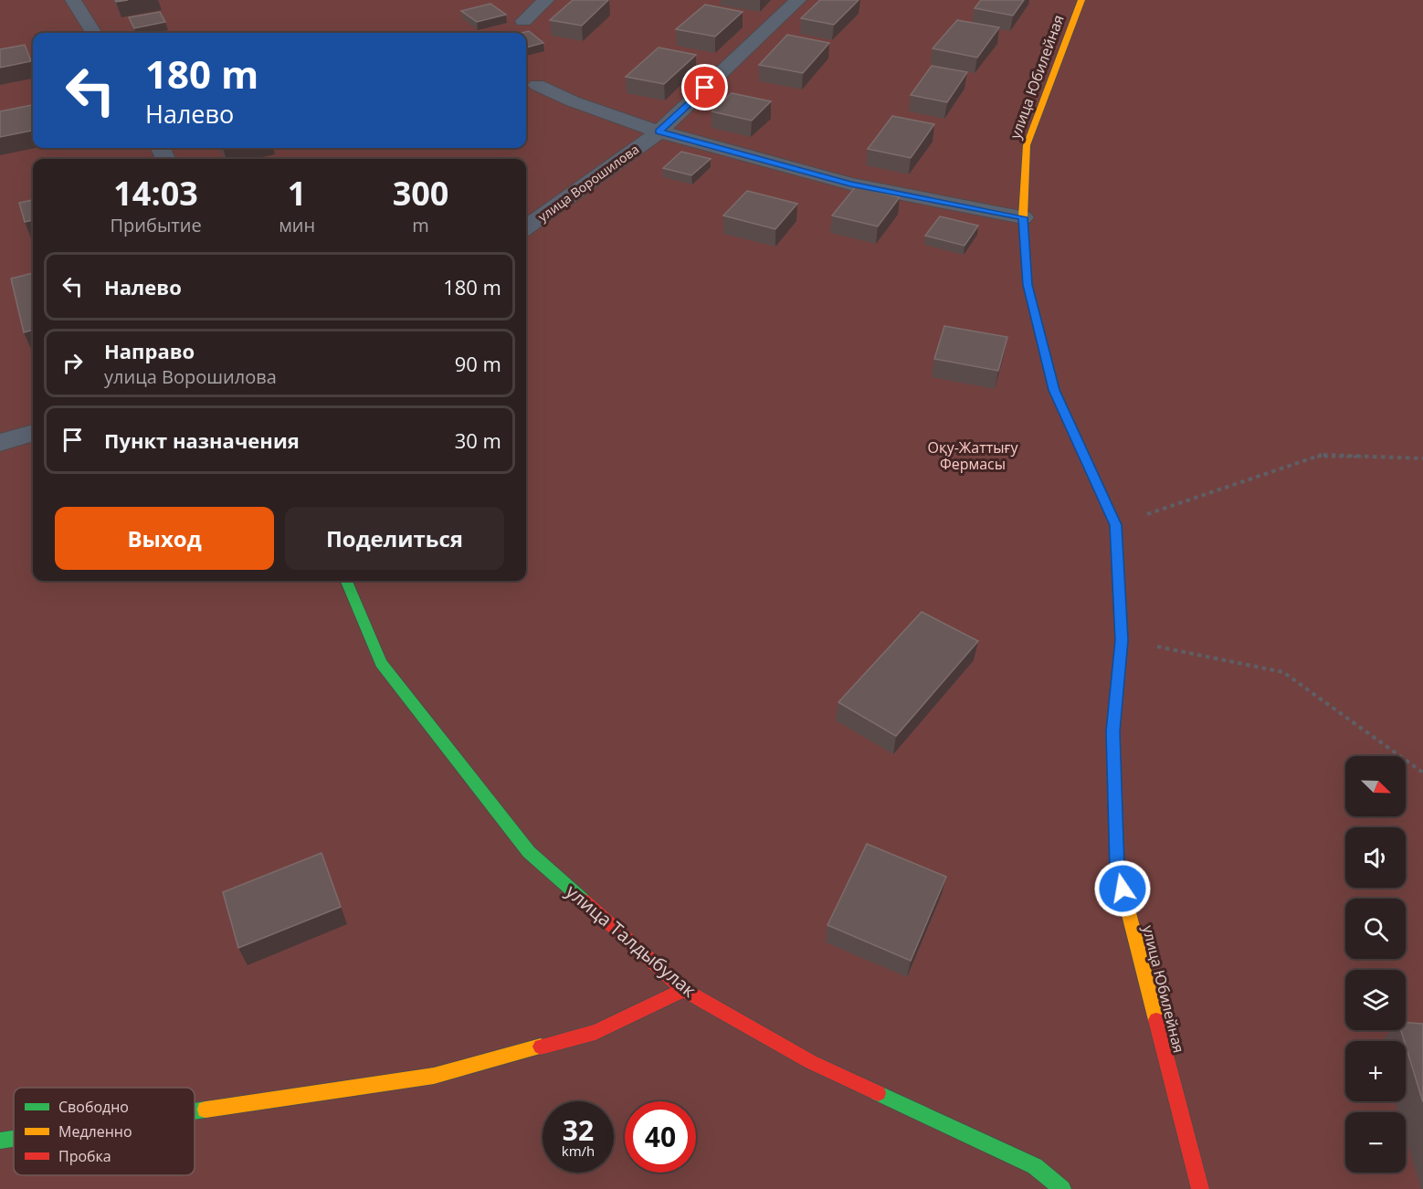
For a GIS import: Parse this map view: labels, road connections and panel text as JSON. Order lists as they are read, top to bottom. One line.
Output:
{"streets":{"street":["улица Юбилейная","улица Ворошилова","улица Талдыбулак"]},"parks":["Оқу-Жаттығу Фермасы"],"legend":["Свободно","Медленно","Пробка"],"north":"bottom right","page":{"turn":["180 m","Налево"],"eta":["14:03","Прибытие","1","мин","300","m"],"list":[{"name":"Налево","value":"180 m"},{"name":"Направо","note":"улица Ворошилова","value":"90 m"},{"name":"Пункт назначения","value":"30 m"}],"buttons":["Выход","Поделиться"],"map_buttons":["+","−"],"speed":"32 km/h","limit":"40"}}
